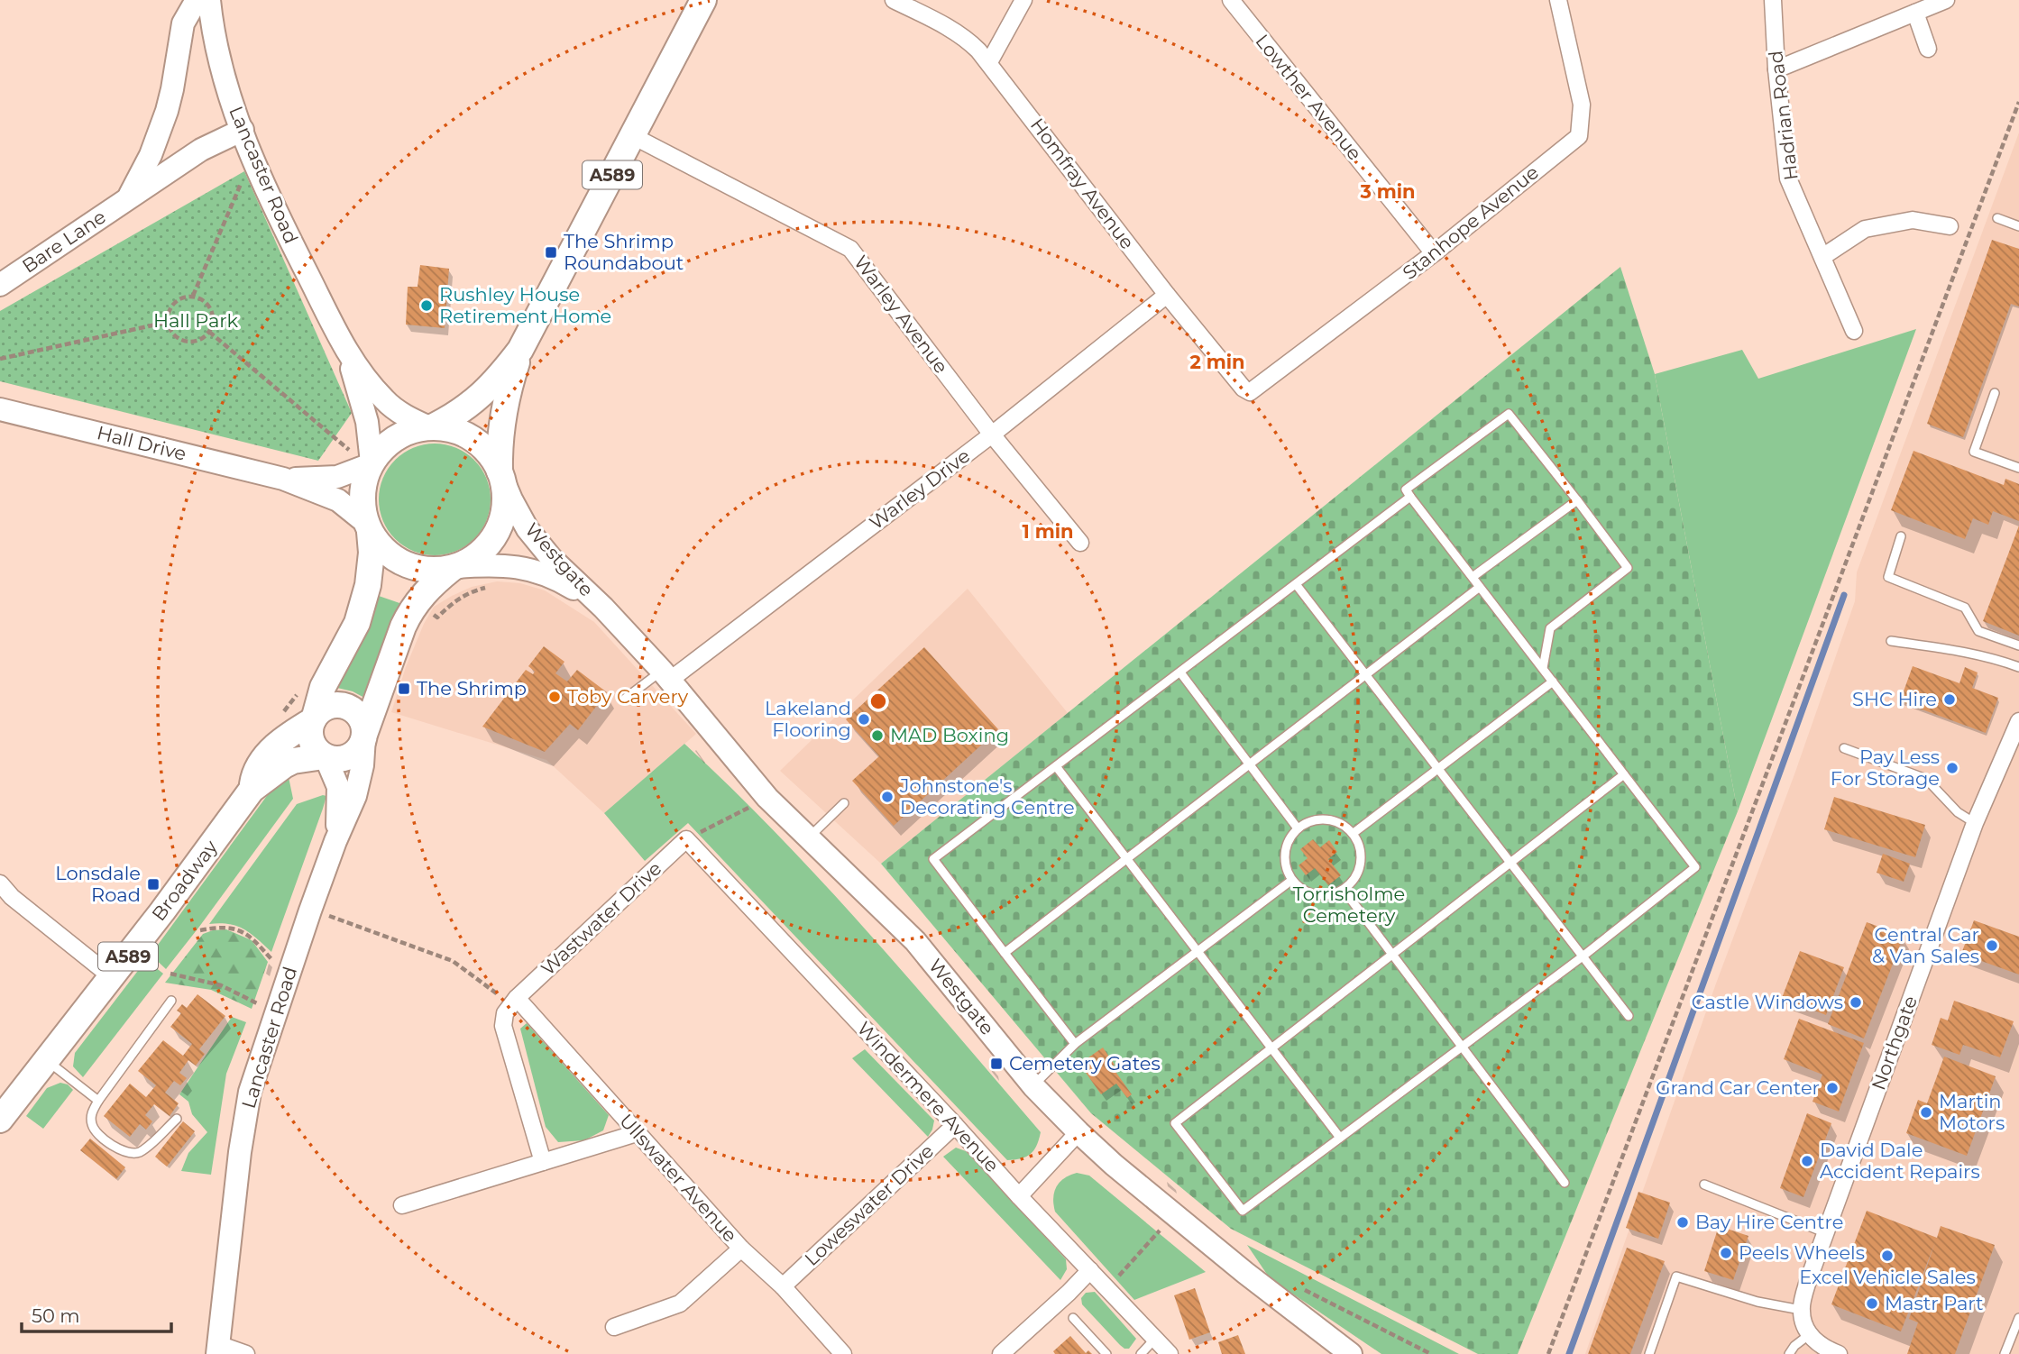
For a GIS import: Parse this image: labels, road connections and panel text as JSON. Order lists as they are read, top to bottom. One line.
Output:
{"streets":{"main road":["Lancaster Road","A589","Broadway"],"street":["Lowther Avenue","Hadrian Road","Homfray Avenue","Stanhope Avenue","Bare Lane","Warley Avenue","Hall Drive","Warley Drive","Westgate","Wastwater Drive","Northgate","Windermere Avenue","Ullswater Avenue","Loweswater Drive"]},"crossings":[["Lowther Avenue","Stanhope Avenue"],["Lancaster Road","A589"],["Lancaster Road","Bare Lane"],["Lancaster Road","Hall Drive"],["Lancaster Road","Westgate"],["Lancaster Road","Broadway"],["A589","Warley Avenue"],["A589","Hall Drive"],["A589","Westgate"],["A589","Broadway"],["Homfray Avenue","Stanhope Avenue"],["Homfray Avenue","Warley Drive"],["Warley Avenue","Warley Drive"],["Hall Drive","Westgate"],["Warley Drive","Westgate"],["Wastwater Drive","Windermere Avenue"],["Wastwater Drive","Ullswater Avenue"],["Windermere Avenue","Loweswater Drive"],["Ullswater Avenue","Loweswater Drive"]],"parks":["Hall Park","Torrisholme Cemetery"],"places":{"transit":["The Shrimp Roundabout","The Shrimp","Lonsdale Road","Cemetery Gates"],"other":["Rushley House Retirement Home","Toby Carvery","SHC Hire","Lakeland Flooring","MAD Boxing","Pay Less For Storage","Johnstone's Decorating Centre","Central Car & Van Sales","Castle Windows","Grand Car Center","Martin Motors","David Dale Accident Repairs","Bay Hire Centre","Peels Wheels","Excel Vehicle Sales","Mastr Part"]},"scale_bar":"50 m","rings":["3 min","2 min","1 min"]}
